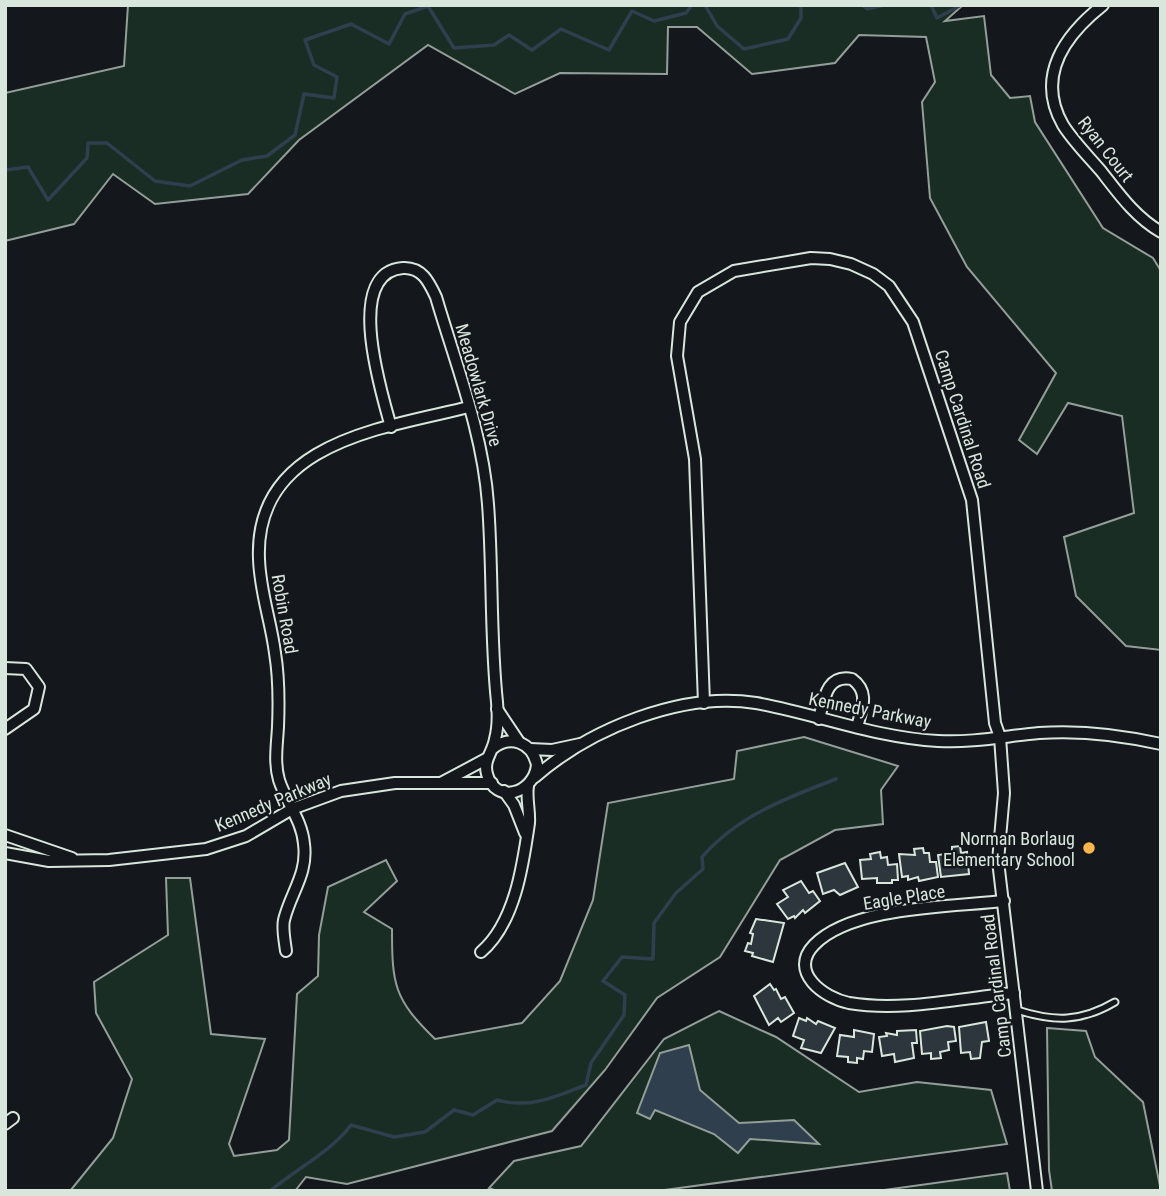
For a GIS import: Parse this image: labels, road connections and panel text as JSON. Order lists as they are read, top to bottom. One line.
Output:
{"streets":{"street":["Ryan Court","Meadowlark Drive","Camp Cardinal Road","Robin Road","Kennedy Parkway","Eagle Place"]},"crossings":[["Meadowlark Drive","Robin Road"],["Meadowlark Drive","Kennedy Parkway"],["Camp Cardinal Road","Kennedy Parkway"],["Camp Cardinal Road","Eagle Place"],["Robin Road","Kennedy Parkway"]],"places":["Norman Borlaug Elementary School"]}
